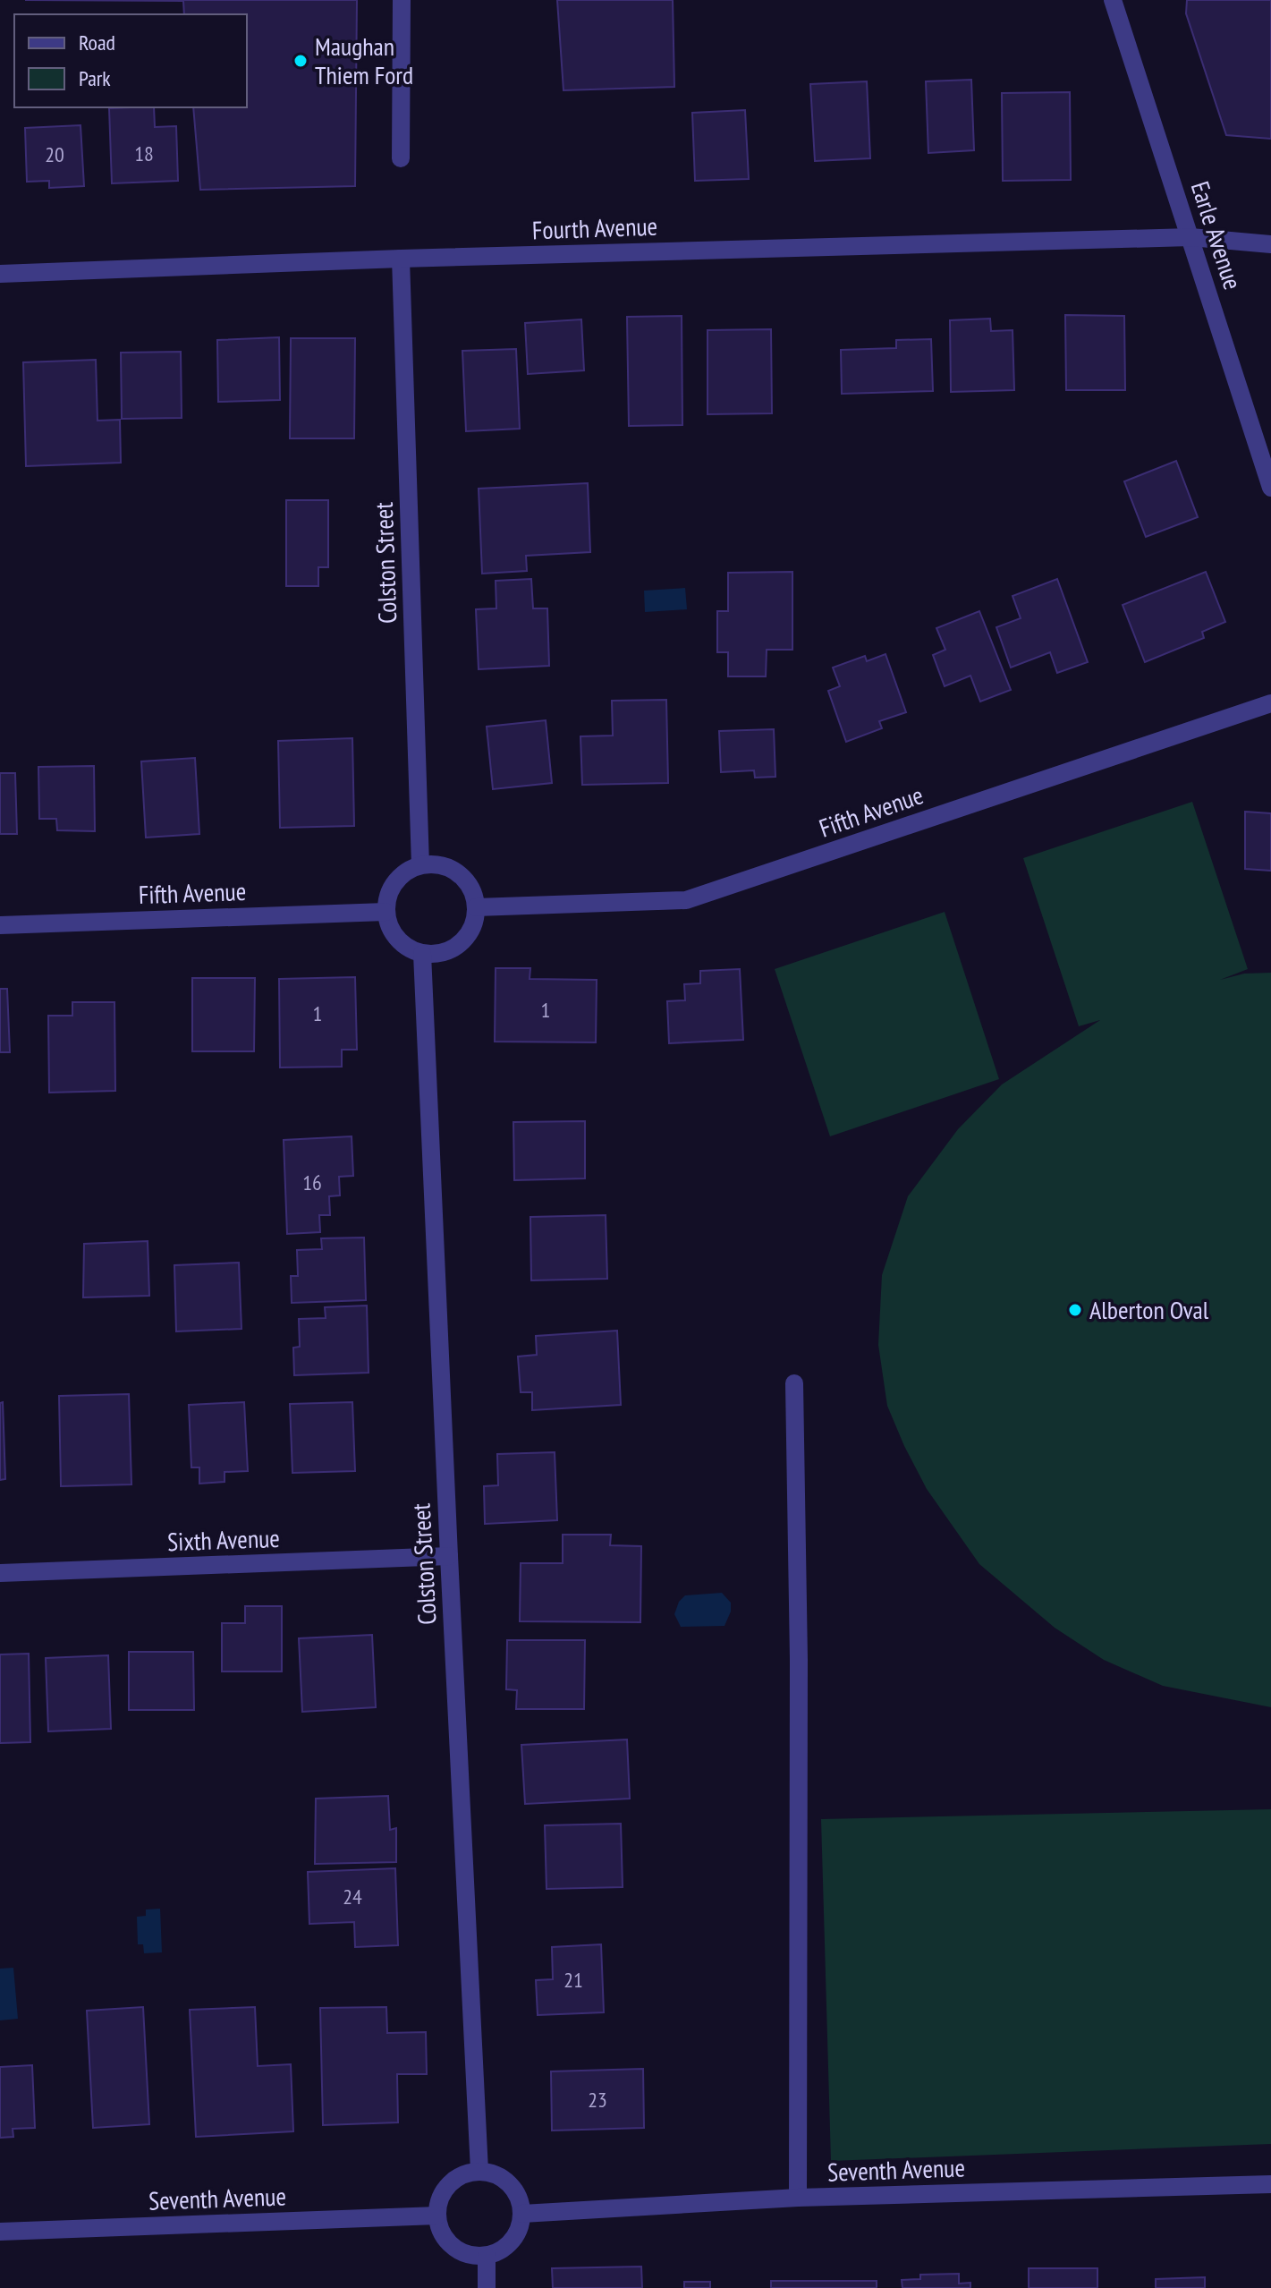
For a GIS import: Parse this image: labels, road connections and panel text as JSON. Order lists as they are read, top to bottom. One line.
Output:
{"streets":{"street":["Fourth Avenue","Earle Avenue","Colston Street","Fifth Avenue","Sixth Avenue","Seventh Avenue"]},"crossings":[["Fourth Avenue","Earle Avenue"],["Fourth Avenue","Colston Street"],["Colston Street","Fifth Avenue"],["Colston Street","Sixth Avenue"],["Colston Street","Seventh Avenue"]],"places":["Maughan Thiem Ford","Alberton Oval"],"house_numbers":["18","20","1","1","16","24","21","23"],"legend":["Road","Park"]}
